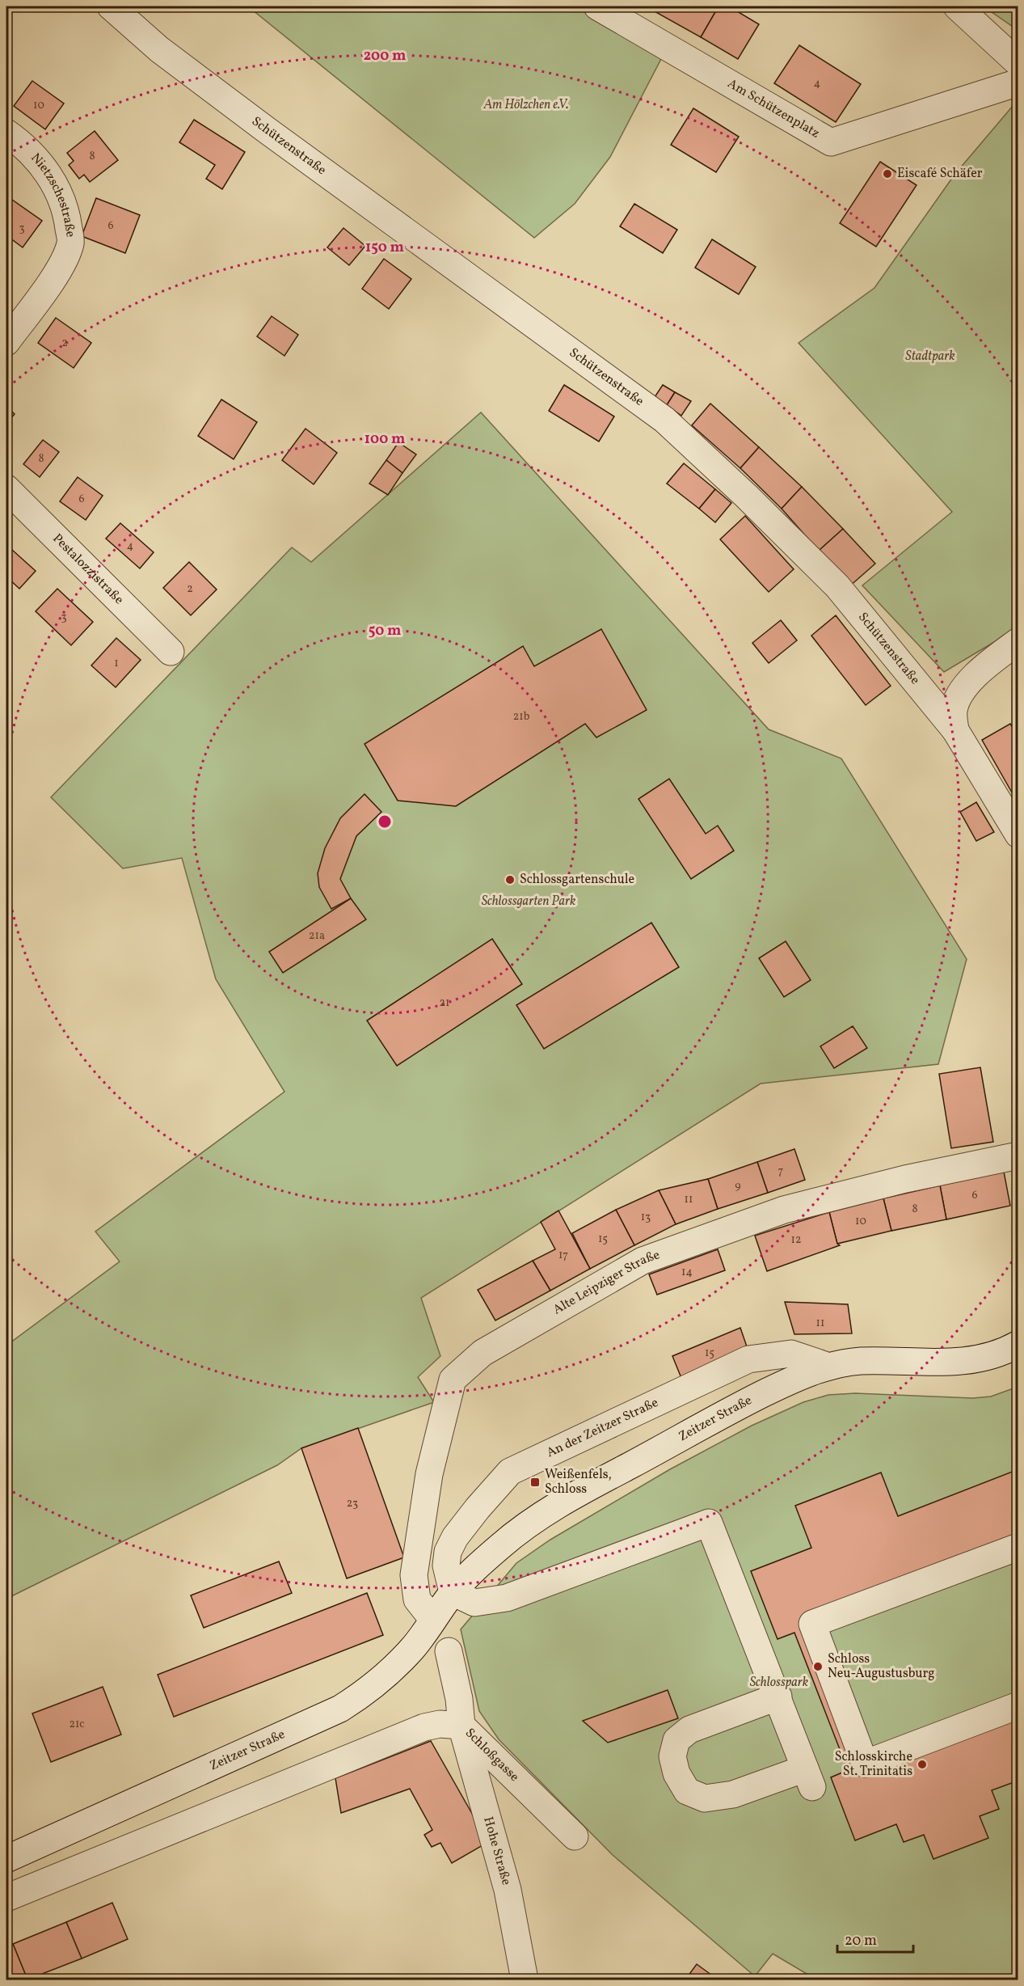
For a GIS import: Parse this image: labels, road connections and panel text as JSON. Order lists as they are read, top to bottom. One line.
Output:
{"streets":{"street":["Am Schützenplatz","Schützenstraße","Nietzschestraße","Pestalozzistraße","Alte Leipziger Straße","Zeitzer Straße","An der Zeitzer Straße","Schloßgasse","Hohe Straße"]},"crossings":[["Alte Leipziger Straße","Zeitzer Straße"],["Zeitzer Straße","An der Zeitzer Straße"],["Schloßgasse","Hohe Straße"]],"parks":["Am Hölzchen e.V.","Stadtpark","Schlossgarten Park","Schlosspark"],"places":{"other":["Eiscafé Schäfer","Schlossgartenschule","Schloss Neu-Augustusburg","Schlosskirche St. Trinitatis"],"transit":["Weißenfels, Schloss"]},"house_numbers":["4","10","8","6","3","2","8","6","4","2","3","1","21b","21a","21","7","9","6","11","8","13","10","15","12","17","14","11","15","23","21c"],"scale_bar":"20 m","rings":["200 m","150 m","100 m","50 m"]}
